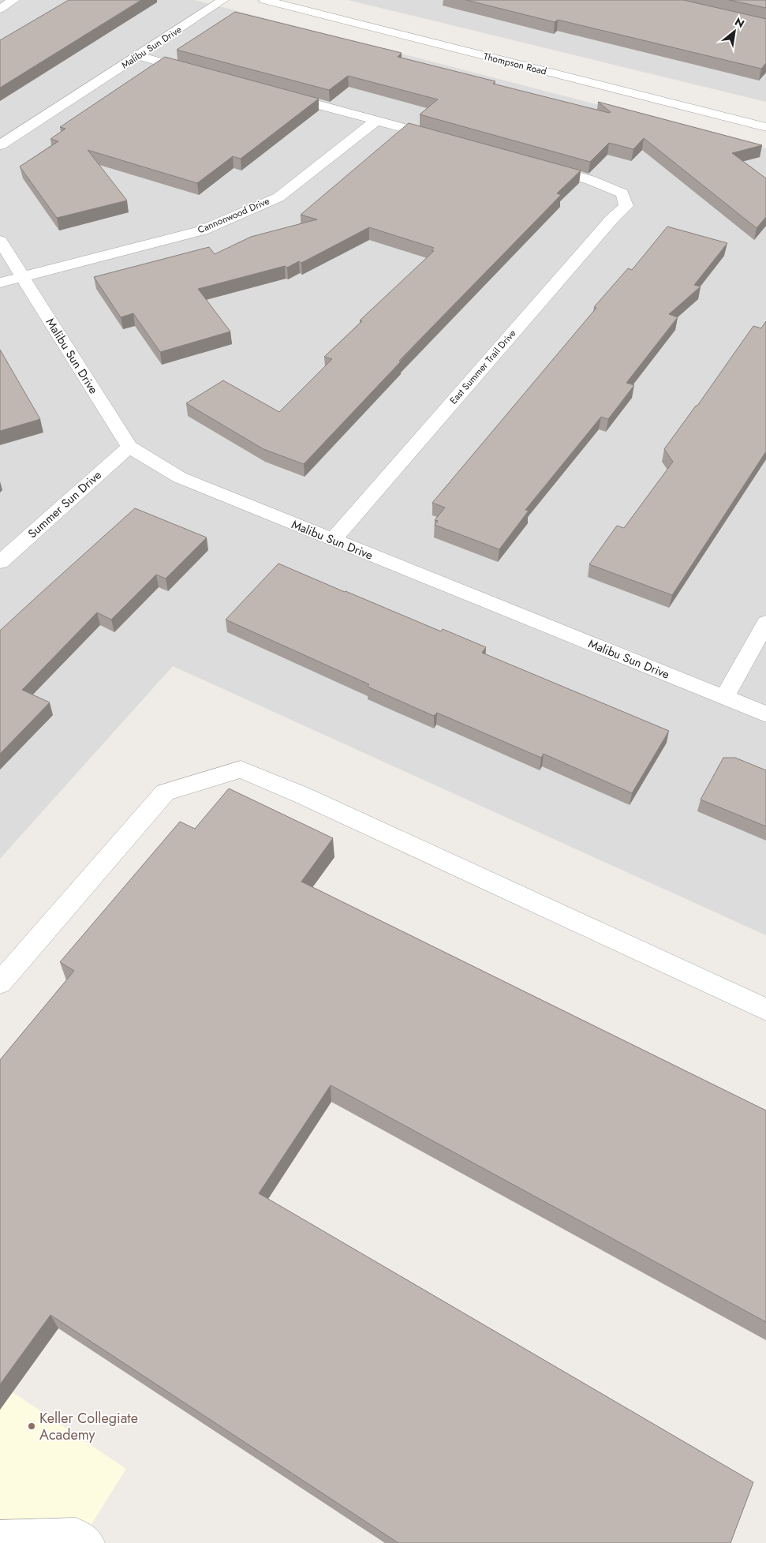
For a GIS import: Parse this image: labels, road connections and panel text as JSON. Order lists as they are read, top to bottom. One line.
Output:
{"streets":{"street":["Malibu Sun Drive","Thompson Road","Cannonwood Drive","East Summer Trail Drive","Summer Sun Drive"]},"crossings":[["Malibu Sun Drive","Cannonwood Drive"],["Malibu Sun Drive","East Summer Trail Drive"],["Malibu Sun Drive","Summer Sun Drive"]],"places":["Keller Collegiate Academy"],"north":"top right"}
